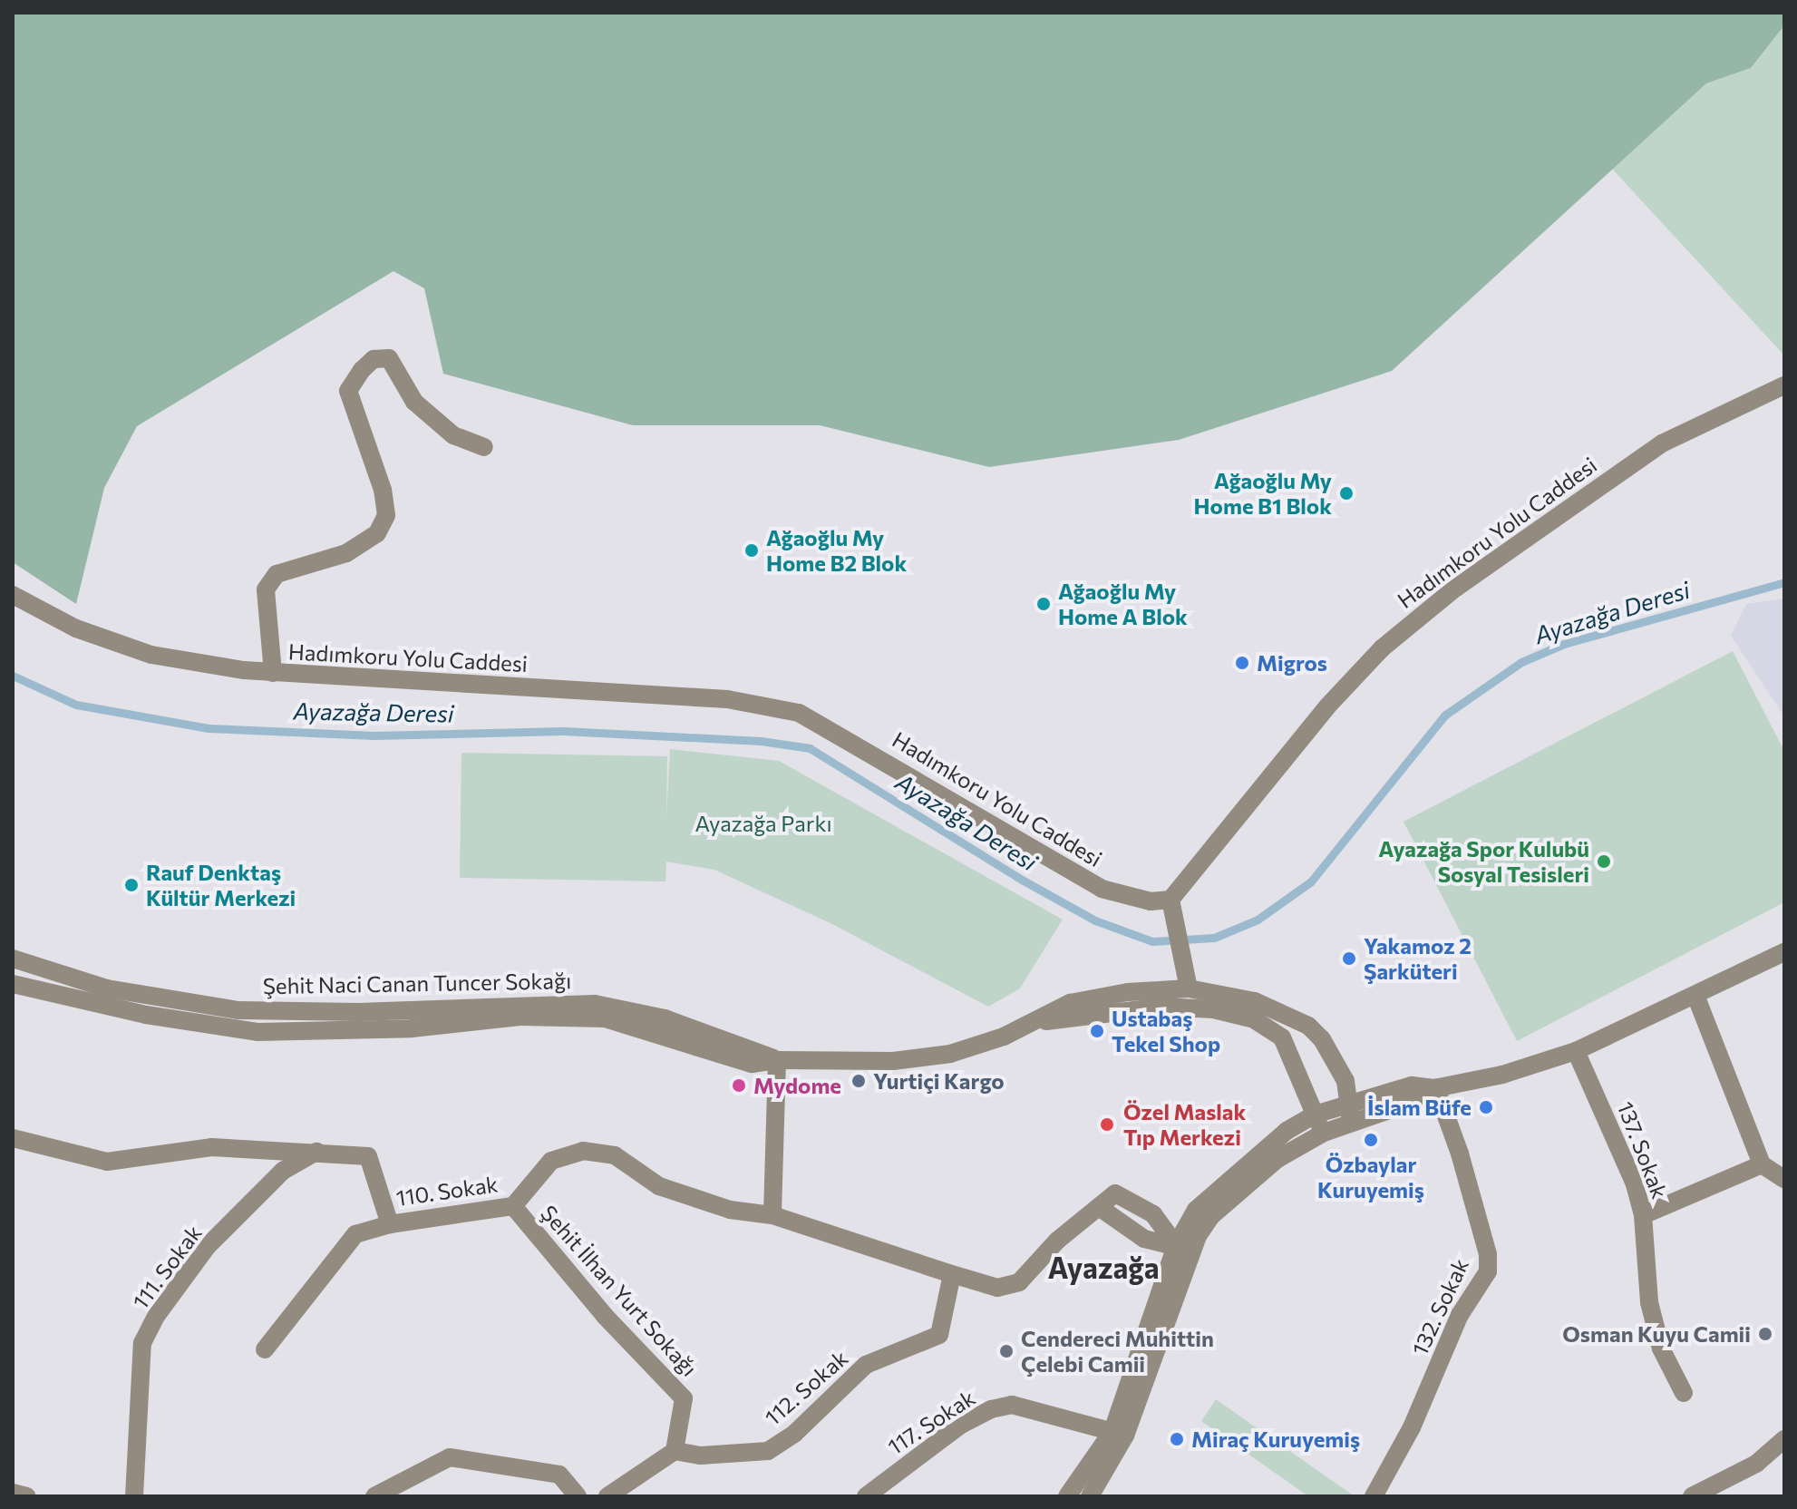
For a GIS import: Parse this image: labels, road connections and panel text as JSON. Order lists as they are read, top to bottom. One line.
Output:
{"streets":{"street":["Hadımkoru Yolu Caddesi","Şehit Naci Canan Tuncer Sokağı","137. Sokak","110. Sokak","111. Sokak","Şehit İlhan Yurt Sokağı","132. Sokak","112. Sokak","117. Sokak"]},"crossings":[["110. Sokak","111. Sokak"],["110. Sokak","Şehit İlhan Yurt Sokağı"],["110. Sokak","112. Sokak"],["Şehit İlhan Yurt Sokağı","112. Sokak"]],"districts":["Ayazağa"],"water":["Ayazağa Deresi"],"parks":["Ayazağa Parkı"],"places":["Ağaoğlu My Home B1 Blok","Ağaoğlu My Home B2 Blok","Ağaoğlu My Home A Blok","Migros","Ayazağa Spor Kulubü Sosyal Tesisleri","Rauf Denktaş Kültür Merkezi","Yakamoz 2 Şarküteri","Ustabaş Tekel Shop","Yurtiçi Kargo","Mydome","İslam Büfe","Özel Maslak Tıp Merkezi","Özbaylar Kuruyemiş","Osman Kuyu Camii","Cendereci Muhittin Çelebi Camii","Miraç Kuruyemiş"]}
